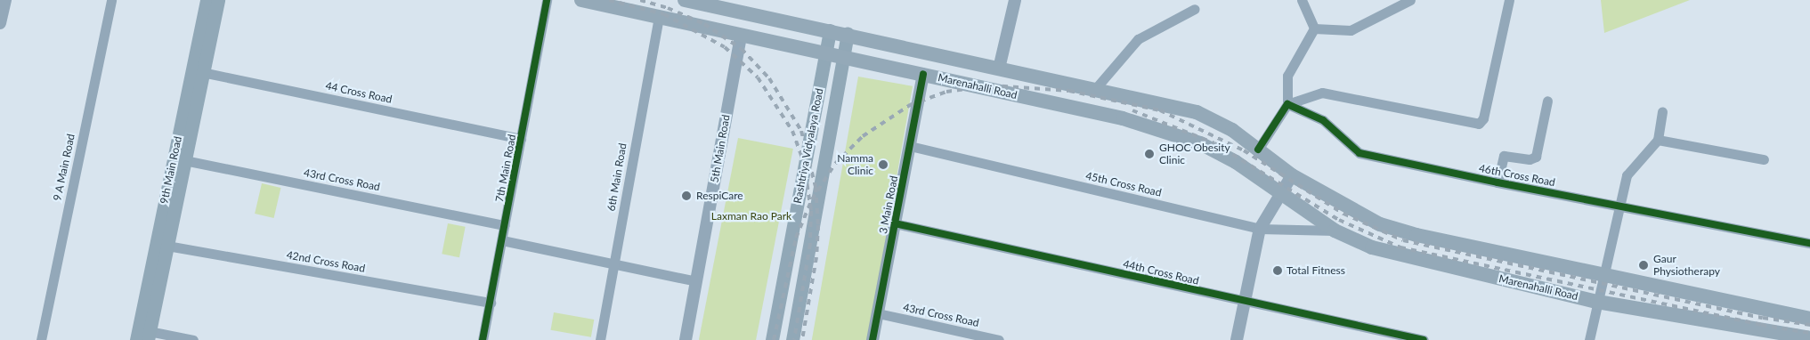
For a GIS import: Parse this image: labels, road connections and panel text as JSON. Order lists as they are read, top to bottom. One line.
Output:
{"streets":{"main road":["Marenahalli Road","Rashtriya Vidyalaya Road","9th Main Road"],"street":["44 Cross Road","5th Main Road","9 A Main Road","7th Main Road","46th Cross Road","6th Main Road","43rd Cross Road","45th Cross Road","3 Main Road","42nd Cross Road","44th Cross Road"]},"crossings":[["Marenahalli Road","Rashtriya Vidyalaya Road"],["Marenahalli Road","5th Main Road"],["Marenahalli Road","6th Main Road"],["Marenahalli Road","45th Cross Road"],["Marenahalli Road","3 Main Road"],["44 Cross Road","7th Main Road"],["44 Cross Road","9th Main Road"],["7th Main Road","43rd Cross Road"],["7th Main Road","42nd Cross Road"],["9th Main Road","43rd Cross Road"],["9th Main Road","42nd Cross Road"],["43rd Cross Road","3 Main Road"],["45th Cross Road","3 Main Road"],["3 Main Road","44th Cross Road"]],"parks":["Laxman Rao Park"],"places":["GHOC Obesity Clinic","Namma Clinic","RespiCare","Gaur Physiotherapy","Total Fitness"]}
